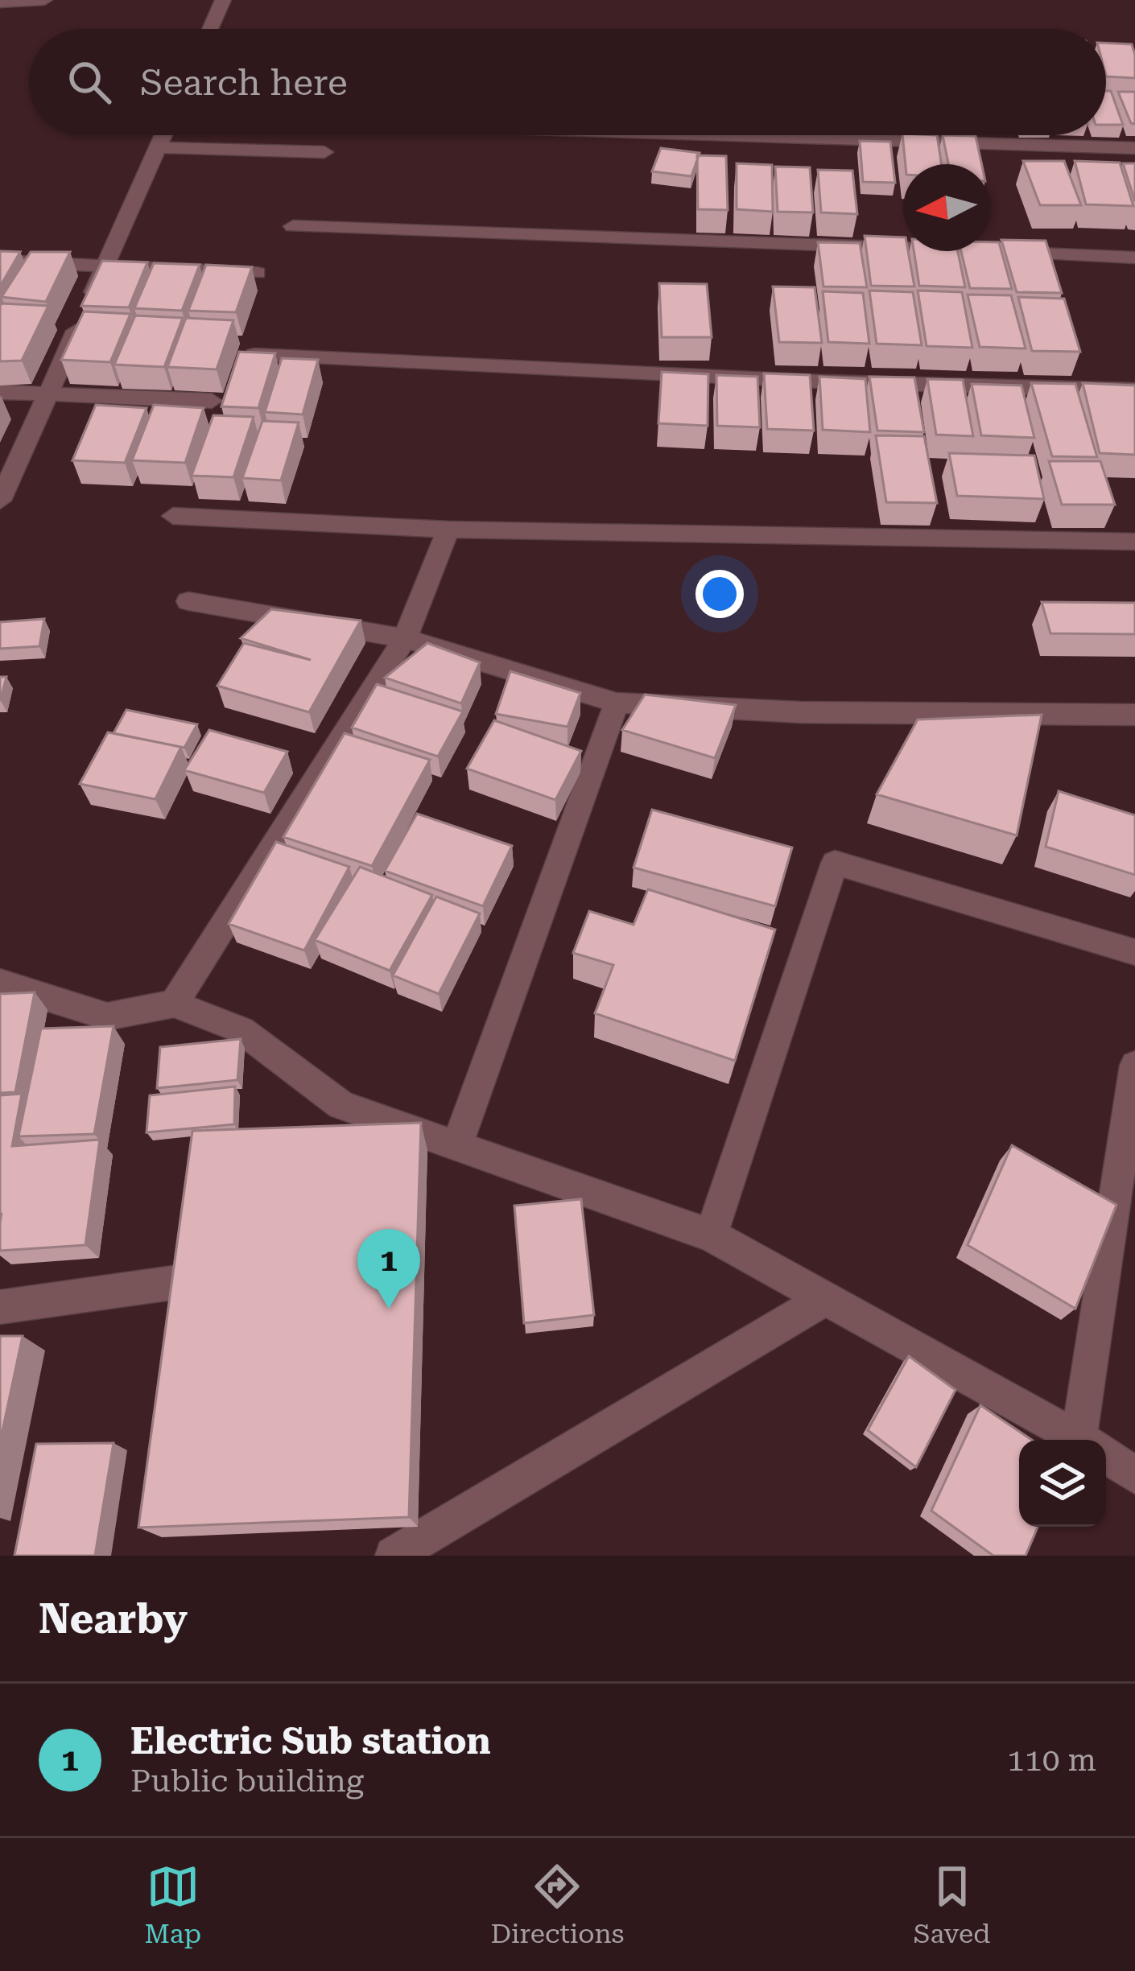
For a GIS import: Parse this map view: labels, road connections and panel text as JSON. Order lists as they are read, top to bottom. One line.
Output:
{"north":"left","page":{"search":"Search here","pins":"1","heading":"Nearby","list":[{"mark":"1","name":"Electric Sub station","note":"Public building","value":"110 m"}],"nav":["Map","Directions","Saved"]}}
